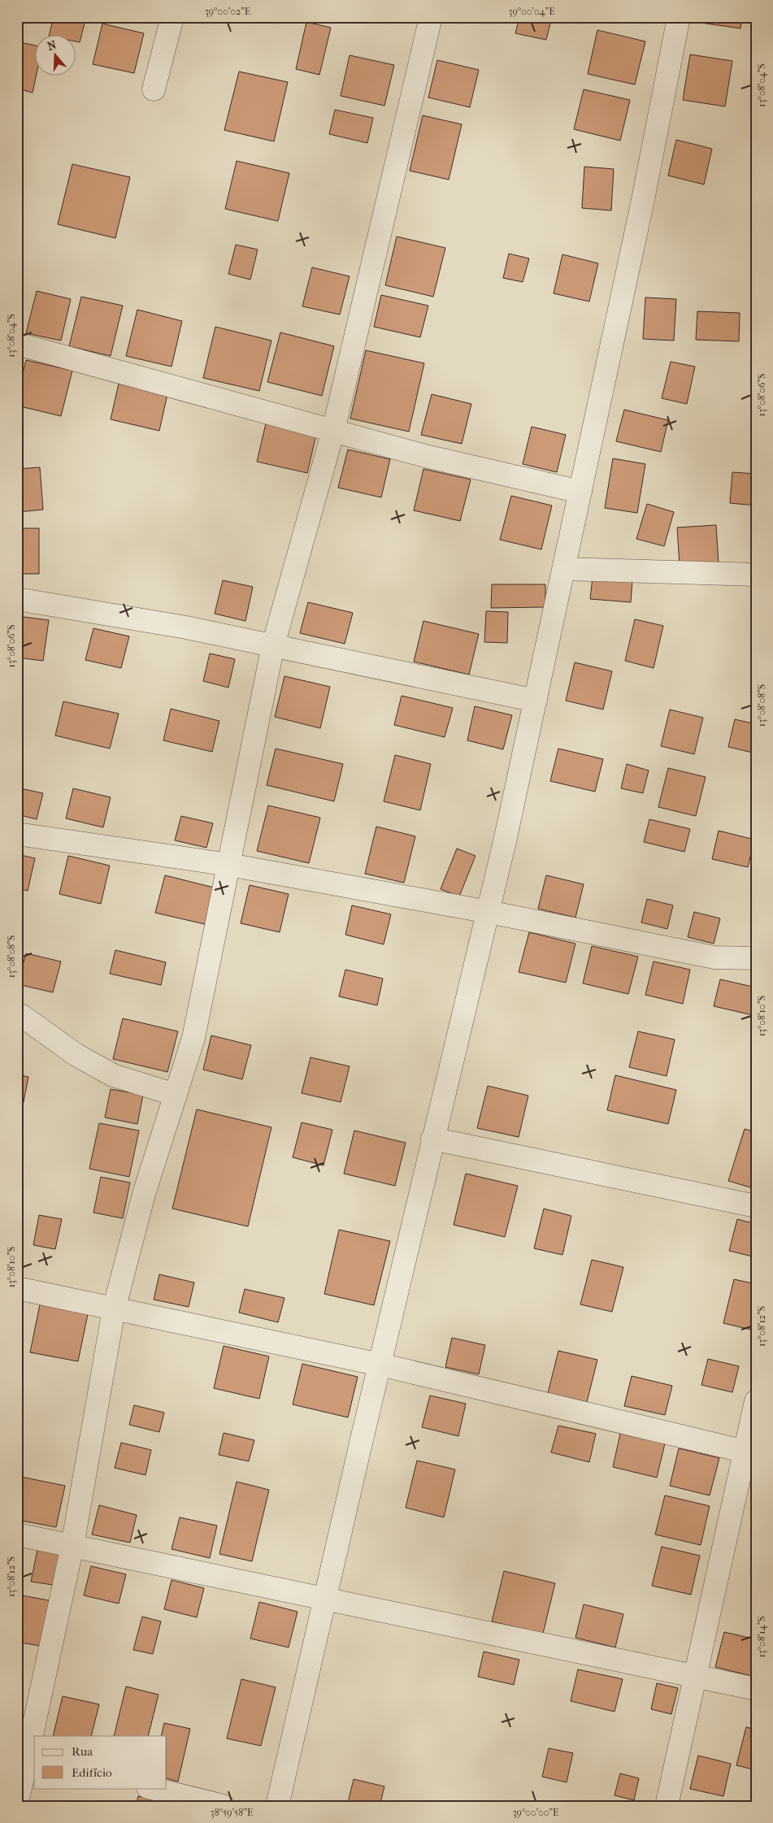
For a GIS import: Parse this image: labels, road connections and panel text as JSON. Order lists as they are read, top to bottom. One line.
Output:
{"legend":["Rua","Edifício"],"north":"top","coordinates":["39°00'02\"E","39°00'04\"E","13°08'04\"S","13°08'06\"S","13°08'08\"S","13°08'10\"S","13°08'12\"S","13°08'14\"S","38°59'58\"E","39°00'00\"E"]}
